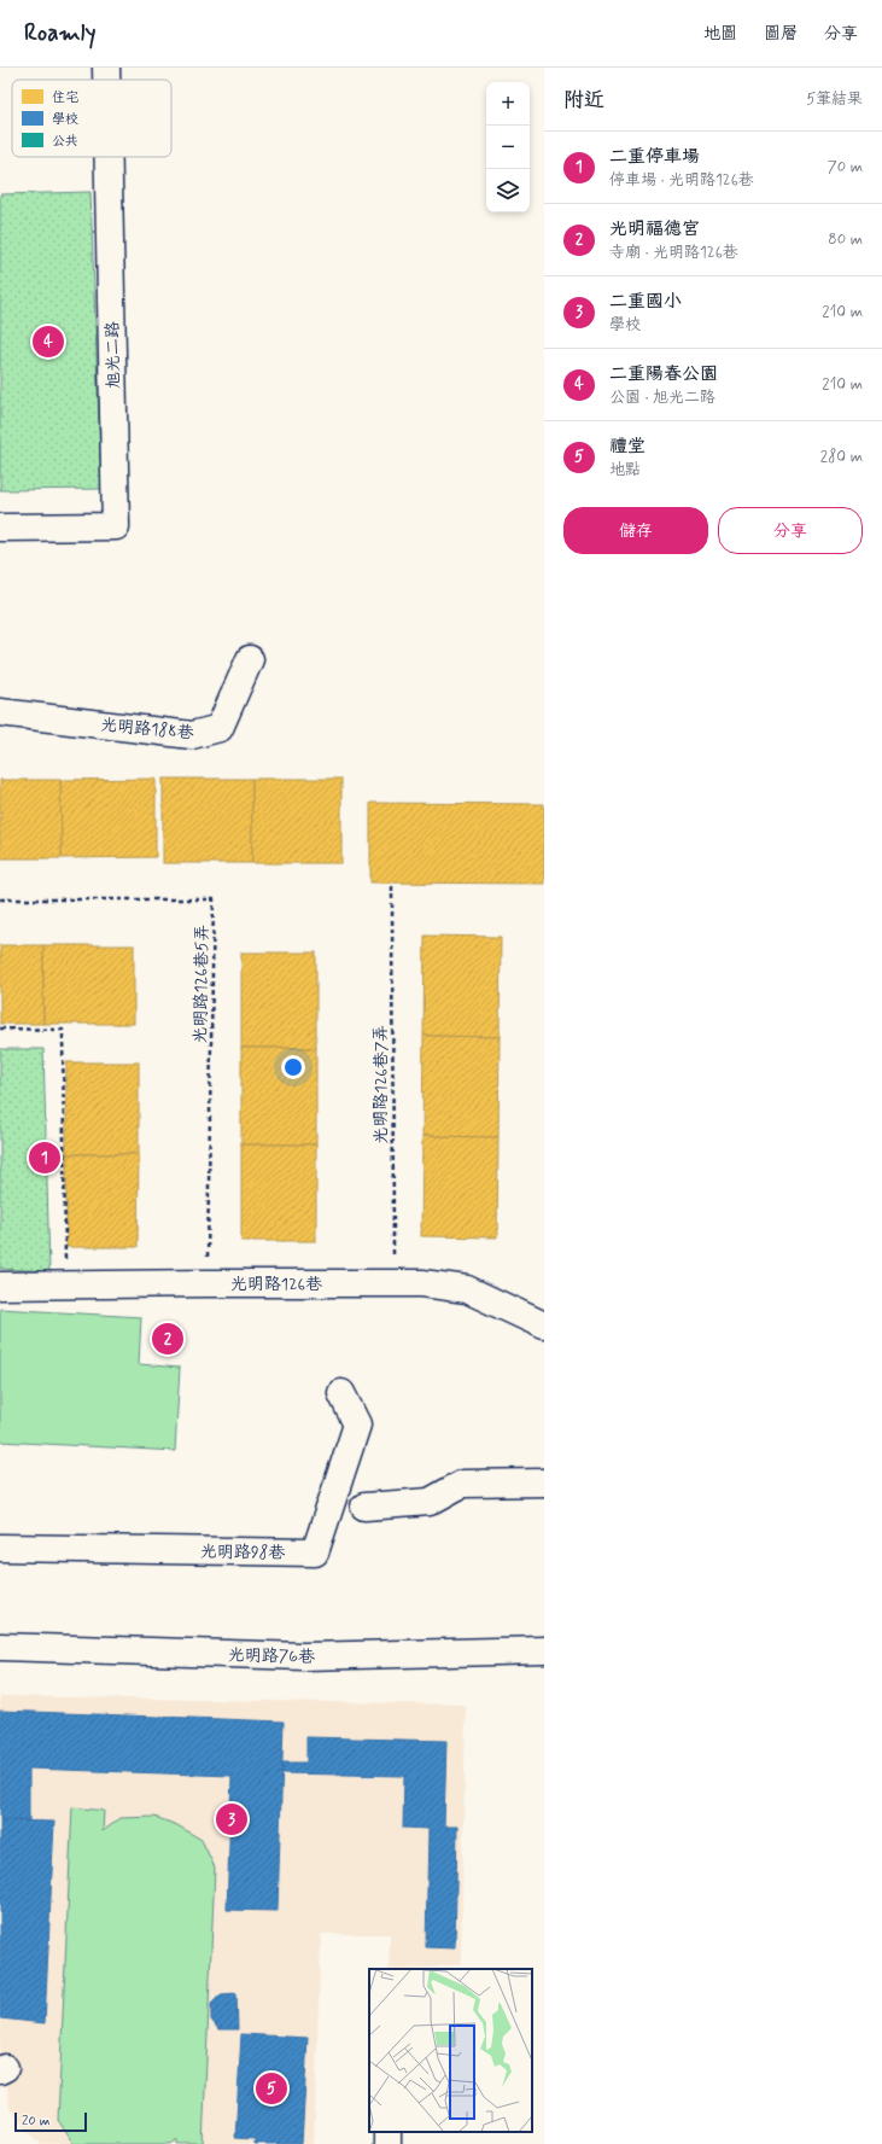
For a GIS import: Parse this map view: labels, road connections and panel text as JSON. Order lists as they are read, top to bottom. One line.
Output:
{"streets":{"street":["旭光二路","光明路188巷","光明路126巷","光明路98巷","光明路76巷"],"path":["光明路126巷5弄","光明路126巷7弄"]},"crossings":[["光明路126巷5弄","光明路126巷"],["光明路126巷7弄","光明路126巷"]],"legend":["住宅","學校","公共"],"scale_bar":"20 m","page":{"header":"Roamly","nav":["地圖","圖層","分享"],"heading":["附近","5筆結果"],"map_buttons":["+","−"],"list":[{"mark":"1","name":"二重停車場","note":"停車場 · 光明路126巷","value":"70 m"},{"mark":"2","name":"光明福德宮","note":"寺廟 · 光明路126巷","value":"80 m"},{"mark":"3","name":"二重國小","note":"學校","value":"210 m"},{"mark":"4","name":"二重陽春公園","note":"公園 · 旭光二路","value":"210 m"},{"mark":"5","name":"禮堂","note":"地點","value":"280 m"}],"pins":["4","1","2","3","5"],"buttons":["儲存","分享"],"scale":"20 m"}}
